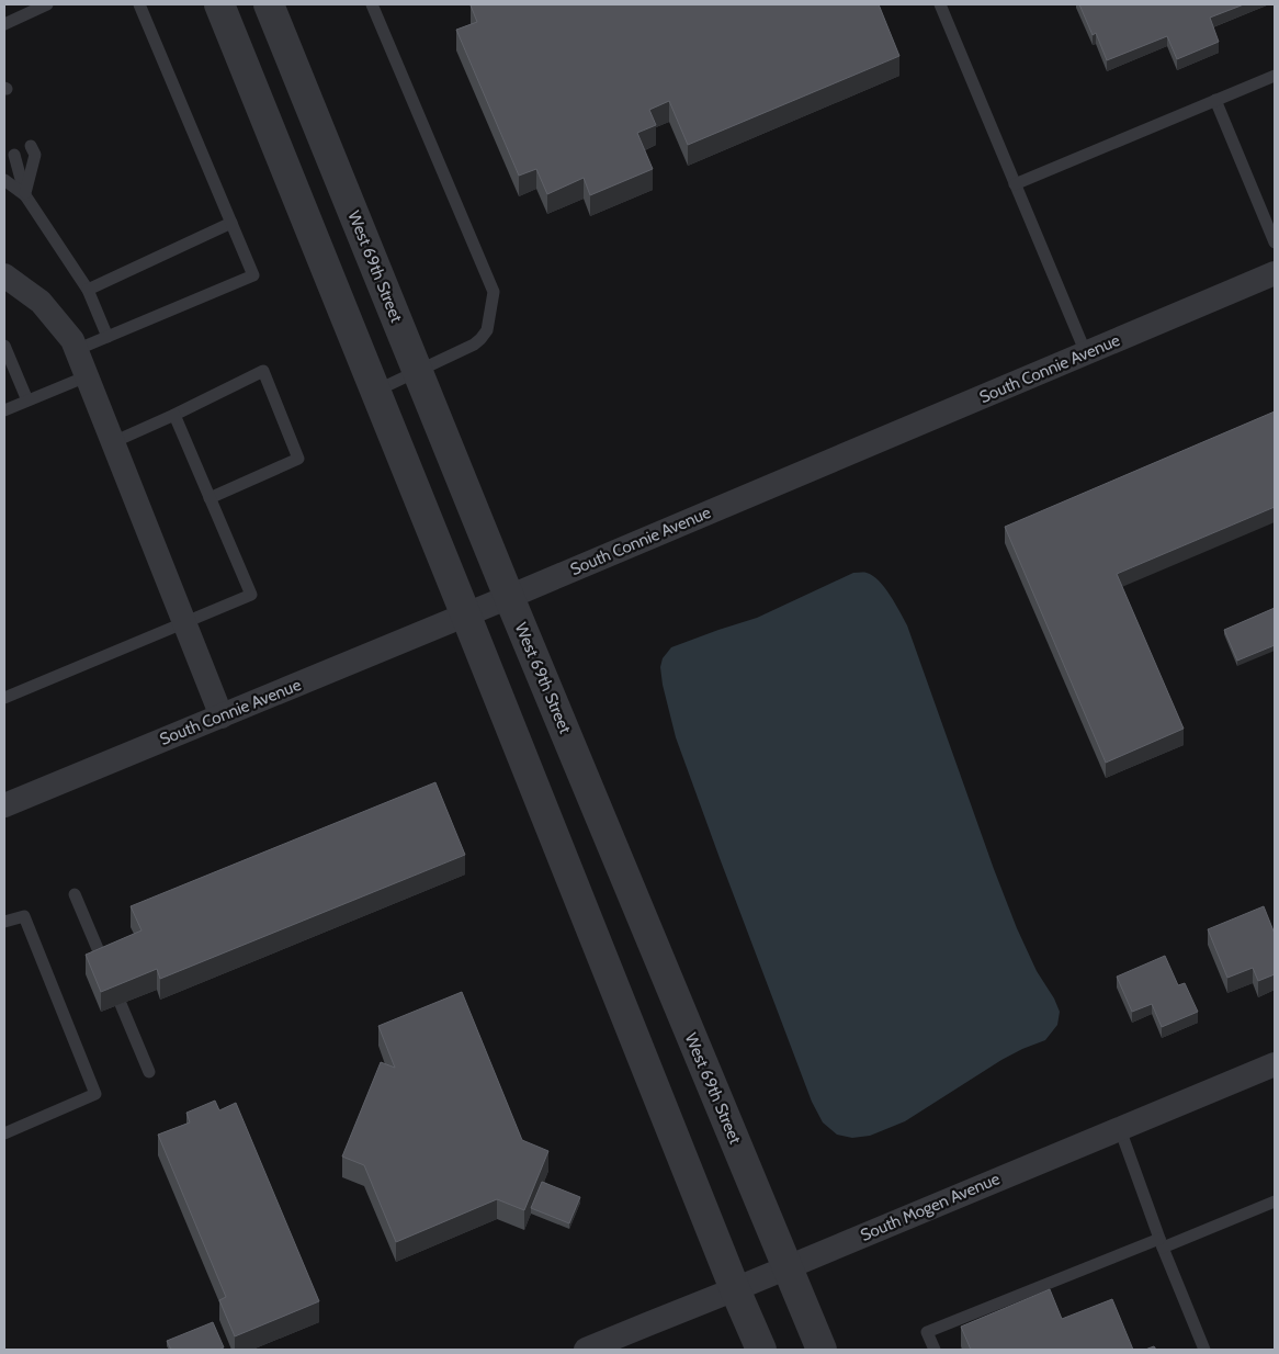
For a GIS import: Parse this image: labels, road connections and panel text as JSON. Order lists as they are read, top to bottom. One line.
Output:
{"streets":{"street":["West 69th Street","South Connie Avenue","South Mogen Avenue"]},"crossings":[["West 69th Street","South Connie Avenue"],["West 69th Street","South Mogen Avenue"]]}
